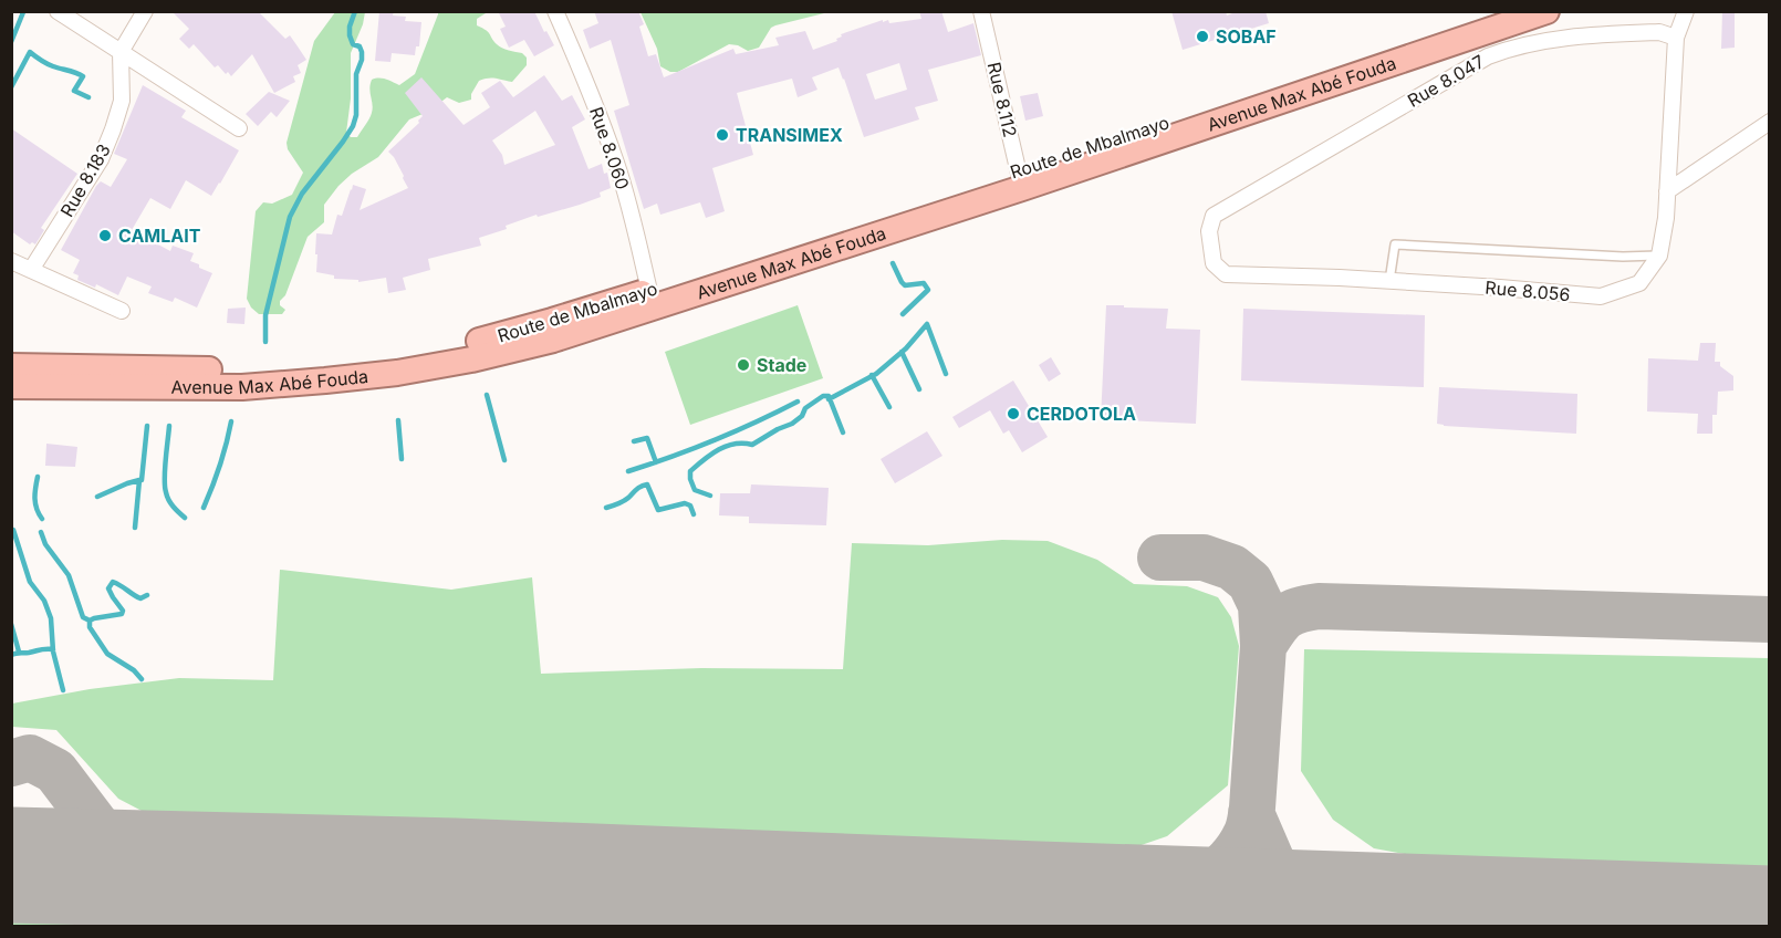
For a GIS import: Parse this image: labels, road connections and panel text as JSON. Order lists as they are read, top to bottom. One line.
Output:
{"streets":{"highway":["Avenue Max Abé Fouda","Route de Mbalmayo"],"street":["Rue 8.047","Rue 8.112","Rue 8.060","Rue 8.183","Rue 8.056"]},"crossings":[["Rue 8.047","Rue 8.056"],["Avenue Max Abé Fouda","Rue 8.112"],["Avenue Max Abé Fouda","Route de Mbalmayo"],["Rue 8.112","Route de Mbalmayo"],["Route de Mbalmayo","Rue 8.060"]],"places":["SOBAF","TRANSIMEX","CAMLAIT","Stade","CERDOTOLA"]}
